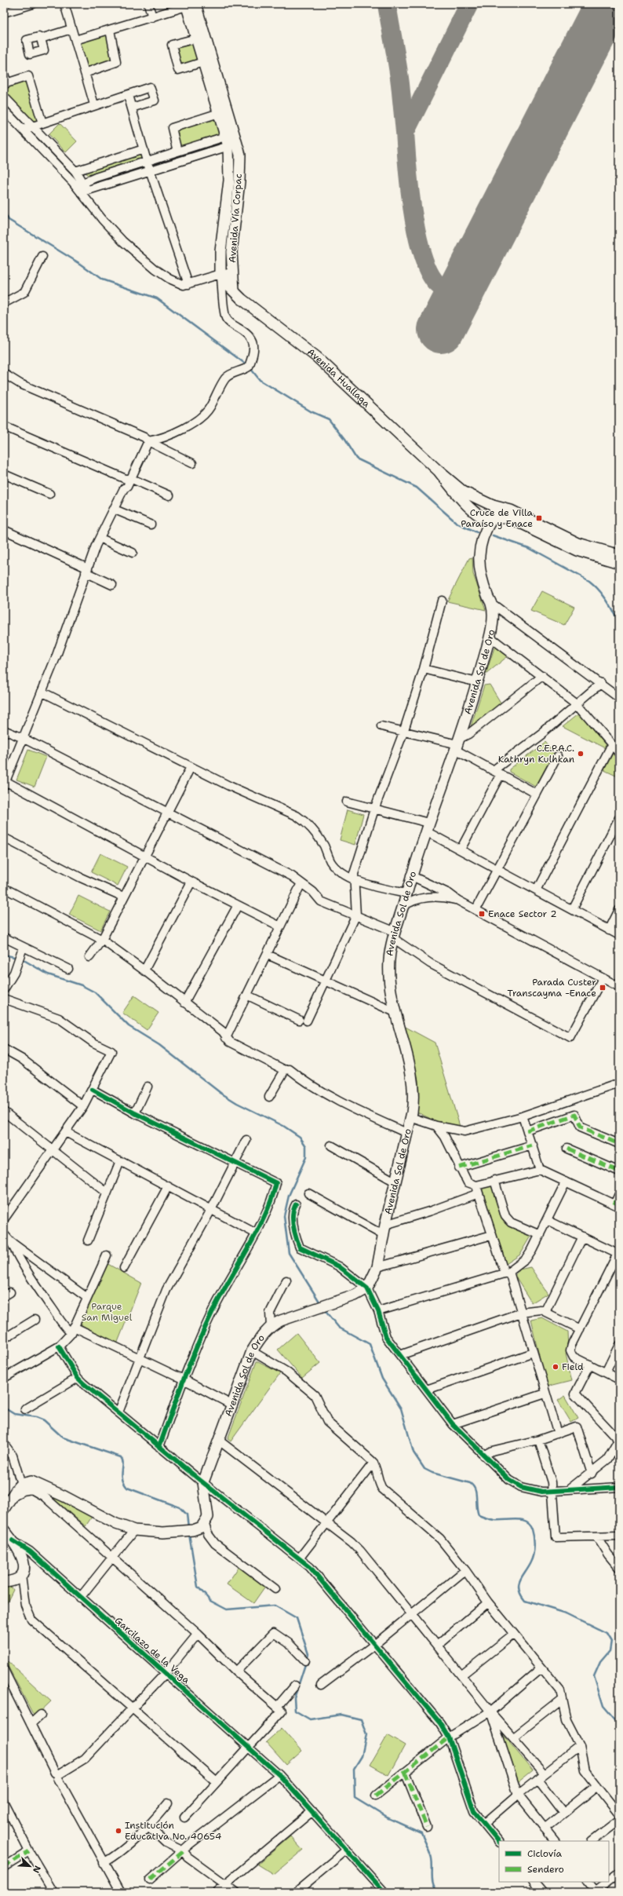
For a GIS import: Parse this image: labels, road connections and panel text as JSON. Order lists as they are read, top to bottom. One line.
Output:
{"streets":{"main road":["Avenida Vía Corpac","Avenida Huallaga","Avenida Sol de Oro"],"street":["Garcilazo de la Vega"]},"crossings":[["Avenida Vía Corpac","Avenida Huallaga"],["Avenida Huallaga","Avenida Sol de Oro"]],"parks":["Parque San Miguel"],"places":{"transit":["Cruce de Villa Paraíso y Enace","Enace Sector 2","Parada Custer Transcayma -Enace"],"other":["C.E.P.A.C. Kathryn Kulhkan","Field","Institución Educativa No. 40654"]},"legend":["Ciclovía","Sendero"],"north":"bottom right"}
